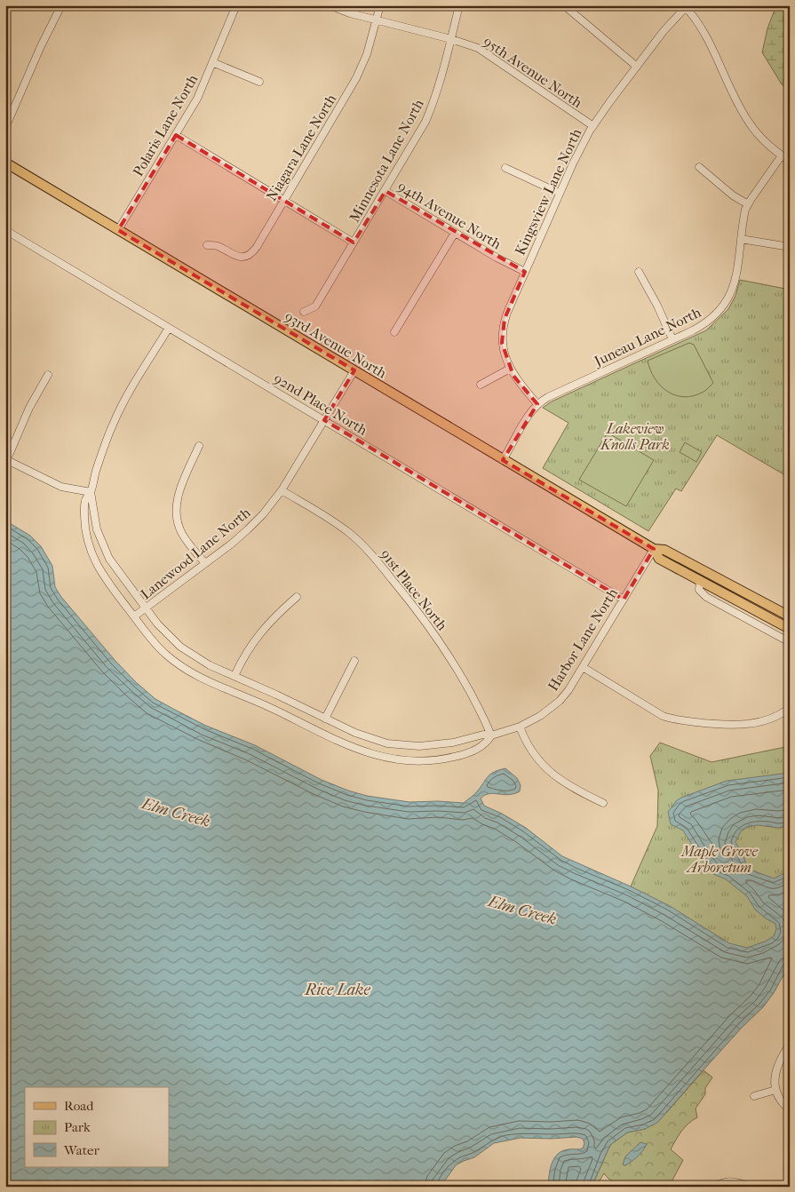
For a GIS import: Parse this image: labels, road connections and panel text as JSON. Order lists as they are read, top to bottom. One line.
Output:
{"streets":{"main road":["93rd Avenue North"],"street":["95th Avenue North","Polaris Lane North","Niagara Lane North","Minnesota Lane North","Kingsview Lane North","94th Avenue North","Juneau Lane North","92nd Place North","Lanewood Lane North","91st Place North","Harbor Lane North"]},"crossings":[["95th Avenue North","Niagara Lane North"],["95th Avenue North","Minnesota Lane North"],["95th Avenue North","Kingsview Lane North"],["Polaris Lane North","93rd Avenue North"],["Minnesota Lane North","94th Avenue North"],["Kingsview Lane North","94th Avenue North"],["Kingsview Lane North","Juneau Lane North"],["Juneau Lane North","93rd Avenue North"],["93rd Avenue North","Lanewood Lane North"],["93rd Avenue North","Harbor Lane North"],["92nd Place North","Lanewood Lane North"],["92nd Place North","Harbor Lane North"],["Lanewood Lane North","91st Place North"],["91st Place North","Harbor Lane North"]],"water":["Elm Creek","Rice Lake"],"parks":["Lakeview Knolls Park","Maple Grove Arboretum"],"legend":["Road","Park","Water"]}
